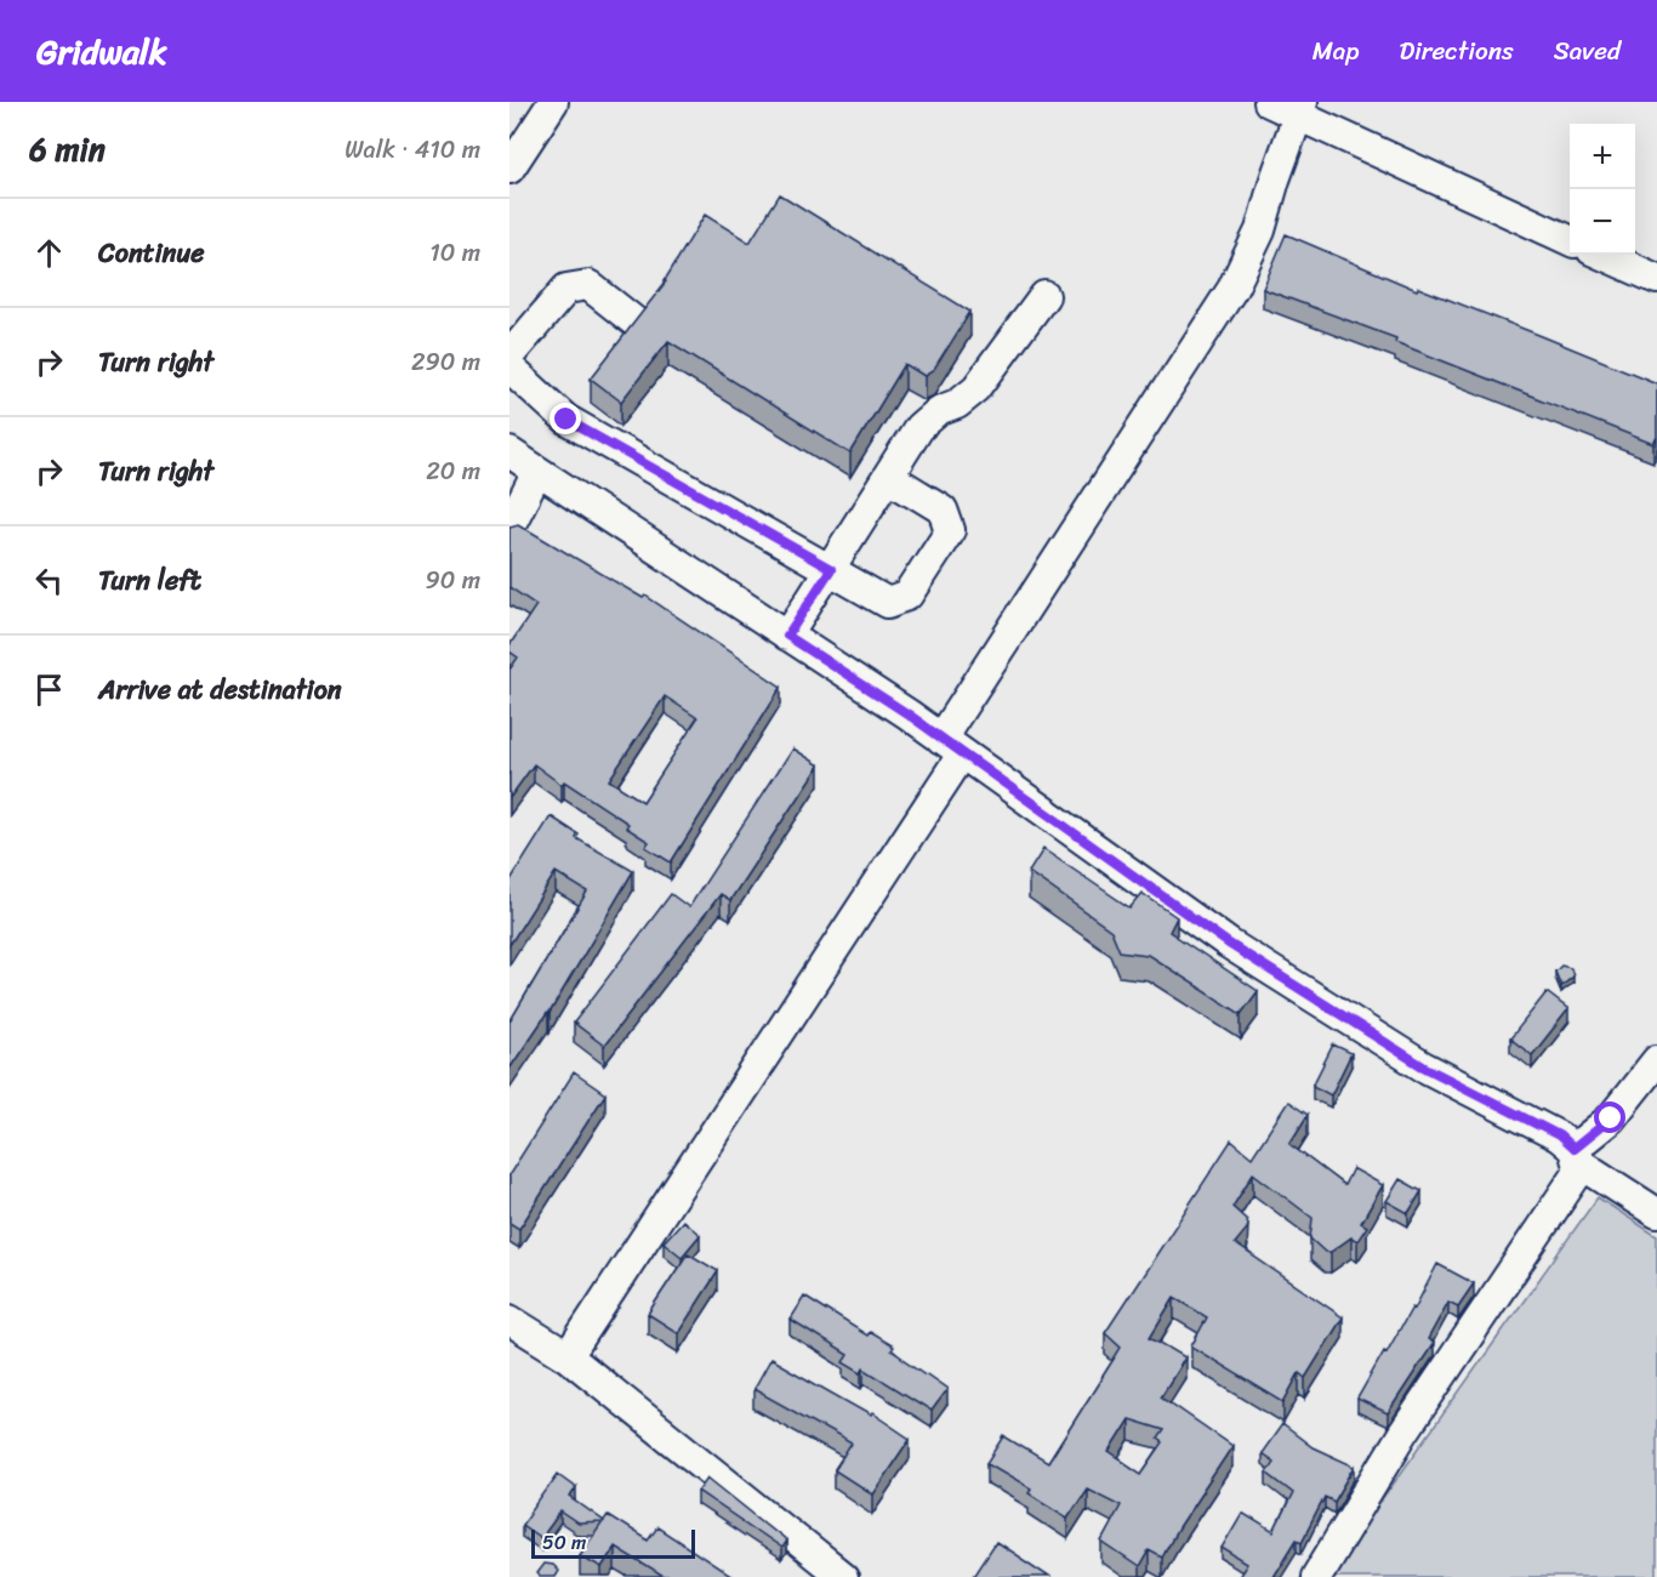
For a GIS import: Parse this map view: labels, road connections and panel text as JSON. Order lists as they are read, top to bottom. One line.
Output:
{"scale_bar":"50 m","page":{"header":"Gridwalk","nav":["Map","Directions","Saved"],"heading":["6 min","Walk · 410 m"],"map_buttons":["+","−"],"list":[["Continue","10 m"],["Turn right","290 m"],["Turn right","20 m"],["Turn left","90 m"],"Arrive at destination"],"scale":"50 m"}}
